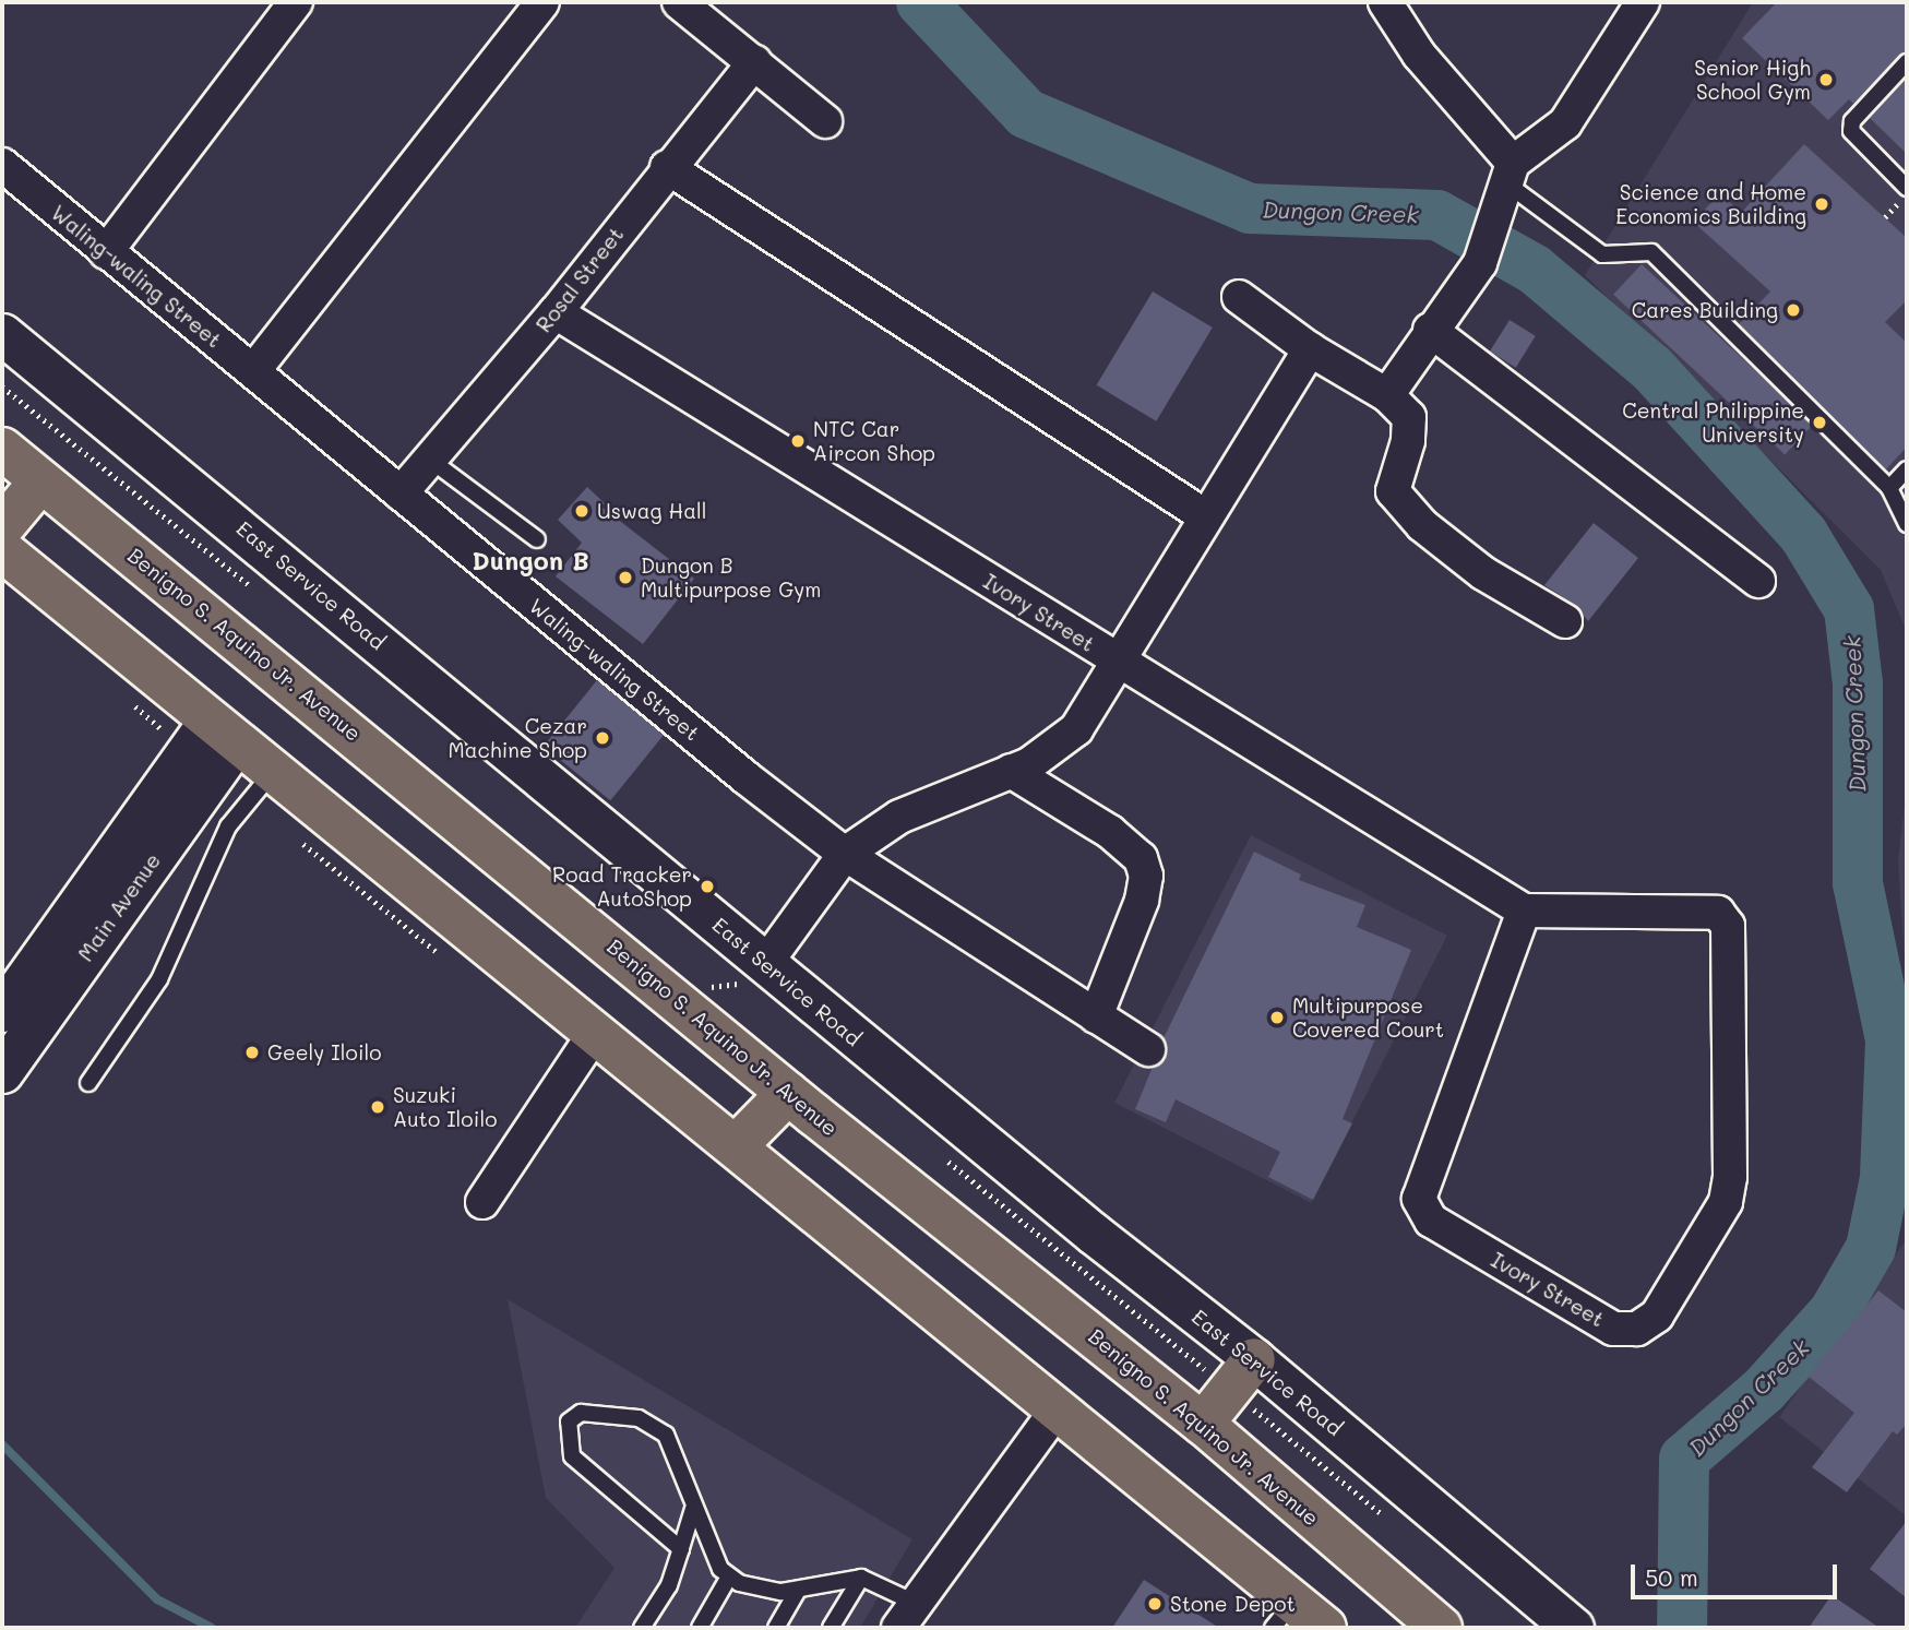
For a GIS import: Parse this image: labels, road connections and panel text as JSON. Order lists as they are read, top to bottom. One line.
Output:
{"streets":{"highway":["Benigno S. Aquino Jr. Avenue"],"street":["Waling-waling Street","Rosal Street","East Service Road","Ivory Street","Main Avenue"]},"crossings":[["Waling-waling Street","Rosal Street"],["Rosal Street","Ivory Street"]],"districts":["Dungon B"],"water":["Dungon Creek"],"places":["Senior High School Gym","Science and Home Economics Building","Cares Building","Central Philippine University","NTC Car Aircon Shop","Uswag Hall","Dungon B Multipurpose Gym","Cezar Machine Shop","Road Tracker AutoShop","Multipurpose Covered Court","Geely Iloilo","Suzuki Auto Iloilo","Stone Depot"],"scale_bar":"50 m"}
